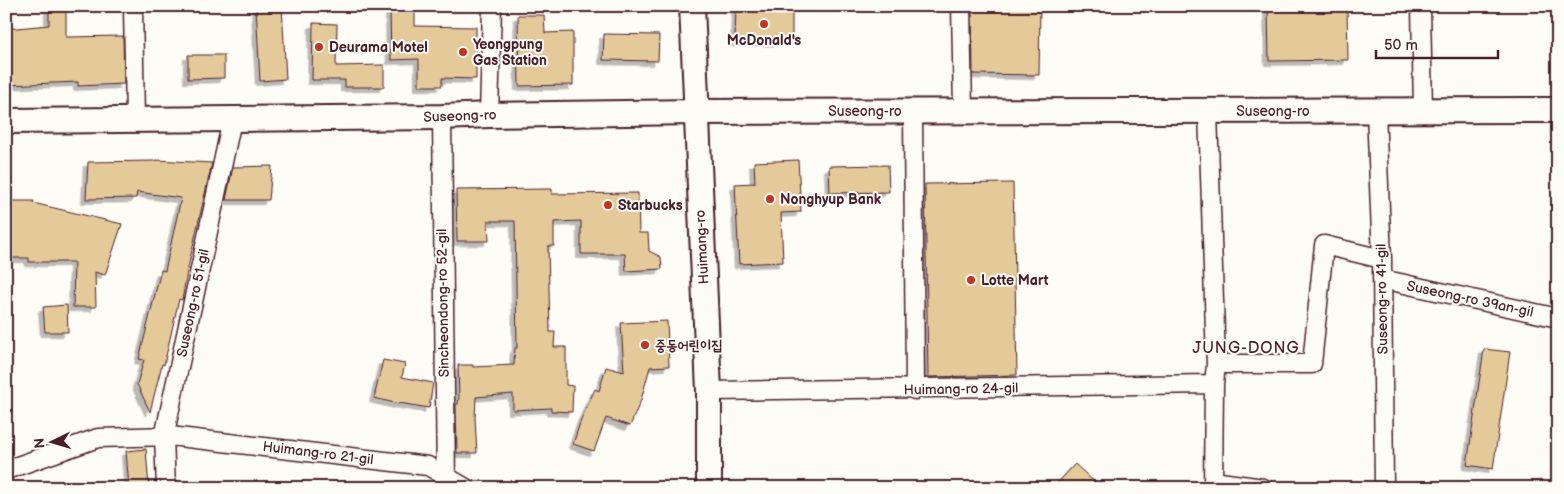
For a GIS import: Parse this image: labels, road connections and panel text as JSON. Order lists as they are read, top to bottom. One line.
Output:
{"streets":{"main road":["Suseong-ro","Huimang-ro"],"street":["Suseong-ro 41-gil","Suseong-ro 39an-gil","Suseong-ro 51-gil","Sincheondong-ro 52-gil","Huimang-ro 24-gil","Huimang-ro 21-gil"]},"crossings":[["Suseong-ro","Huimang-ro"],["Suseong-ro","Suseong-ro 41-gil"],["Suseong-ro","Suseong-ro 51-gil"],["Suseong-ro","Sincheondong-ro 52-gil"],["Suseong-ro","Huimang-ro 24-gil"],["Huimang-ro","Huimang-ro 24-gil"],["Suseong-ro 41-gil","Suseong-ro 39an-gil"],["Suseong-ro 51-gil","Huimang-ro 21-gil"],["Sincheondong-ro 52-gil","Huimang-ro 21-gil"]],"districts":["JUNG-DONG"],"places":["McDonald's","Deurama Motel","Yeongpung Gas Station","Nonghyup Bank","Starbucks","Lotte Mart","중동어린이집"],"scale_bar":"50 m","north":"left"}
